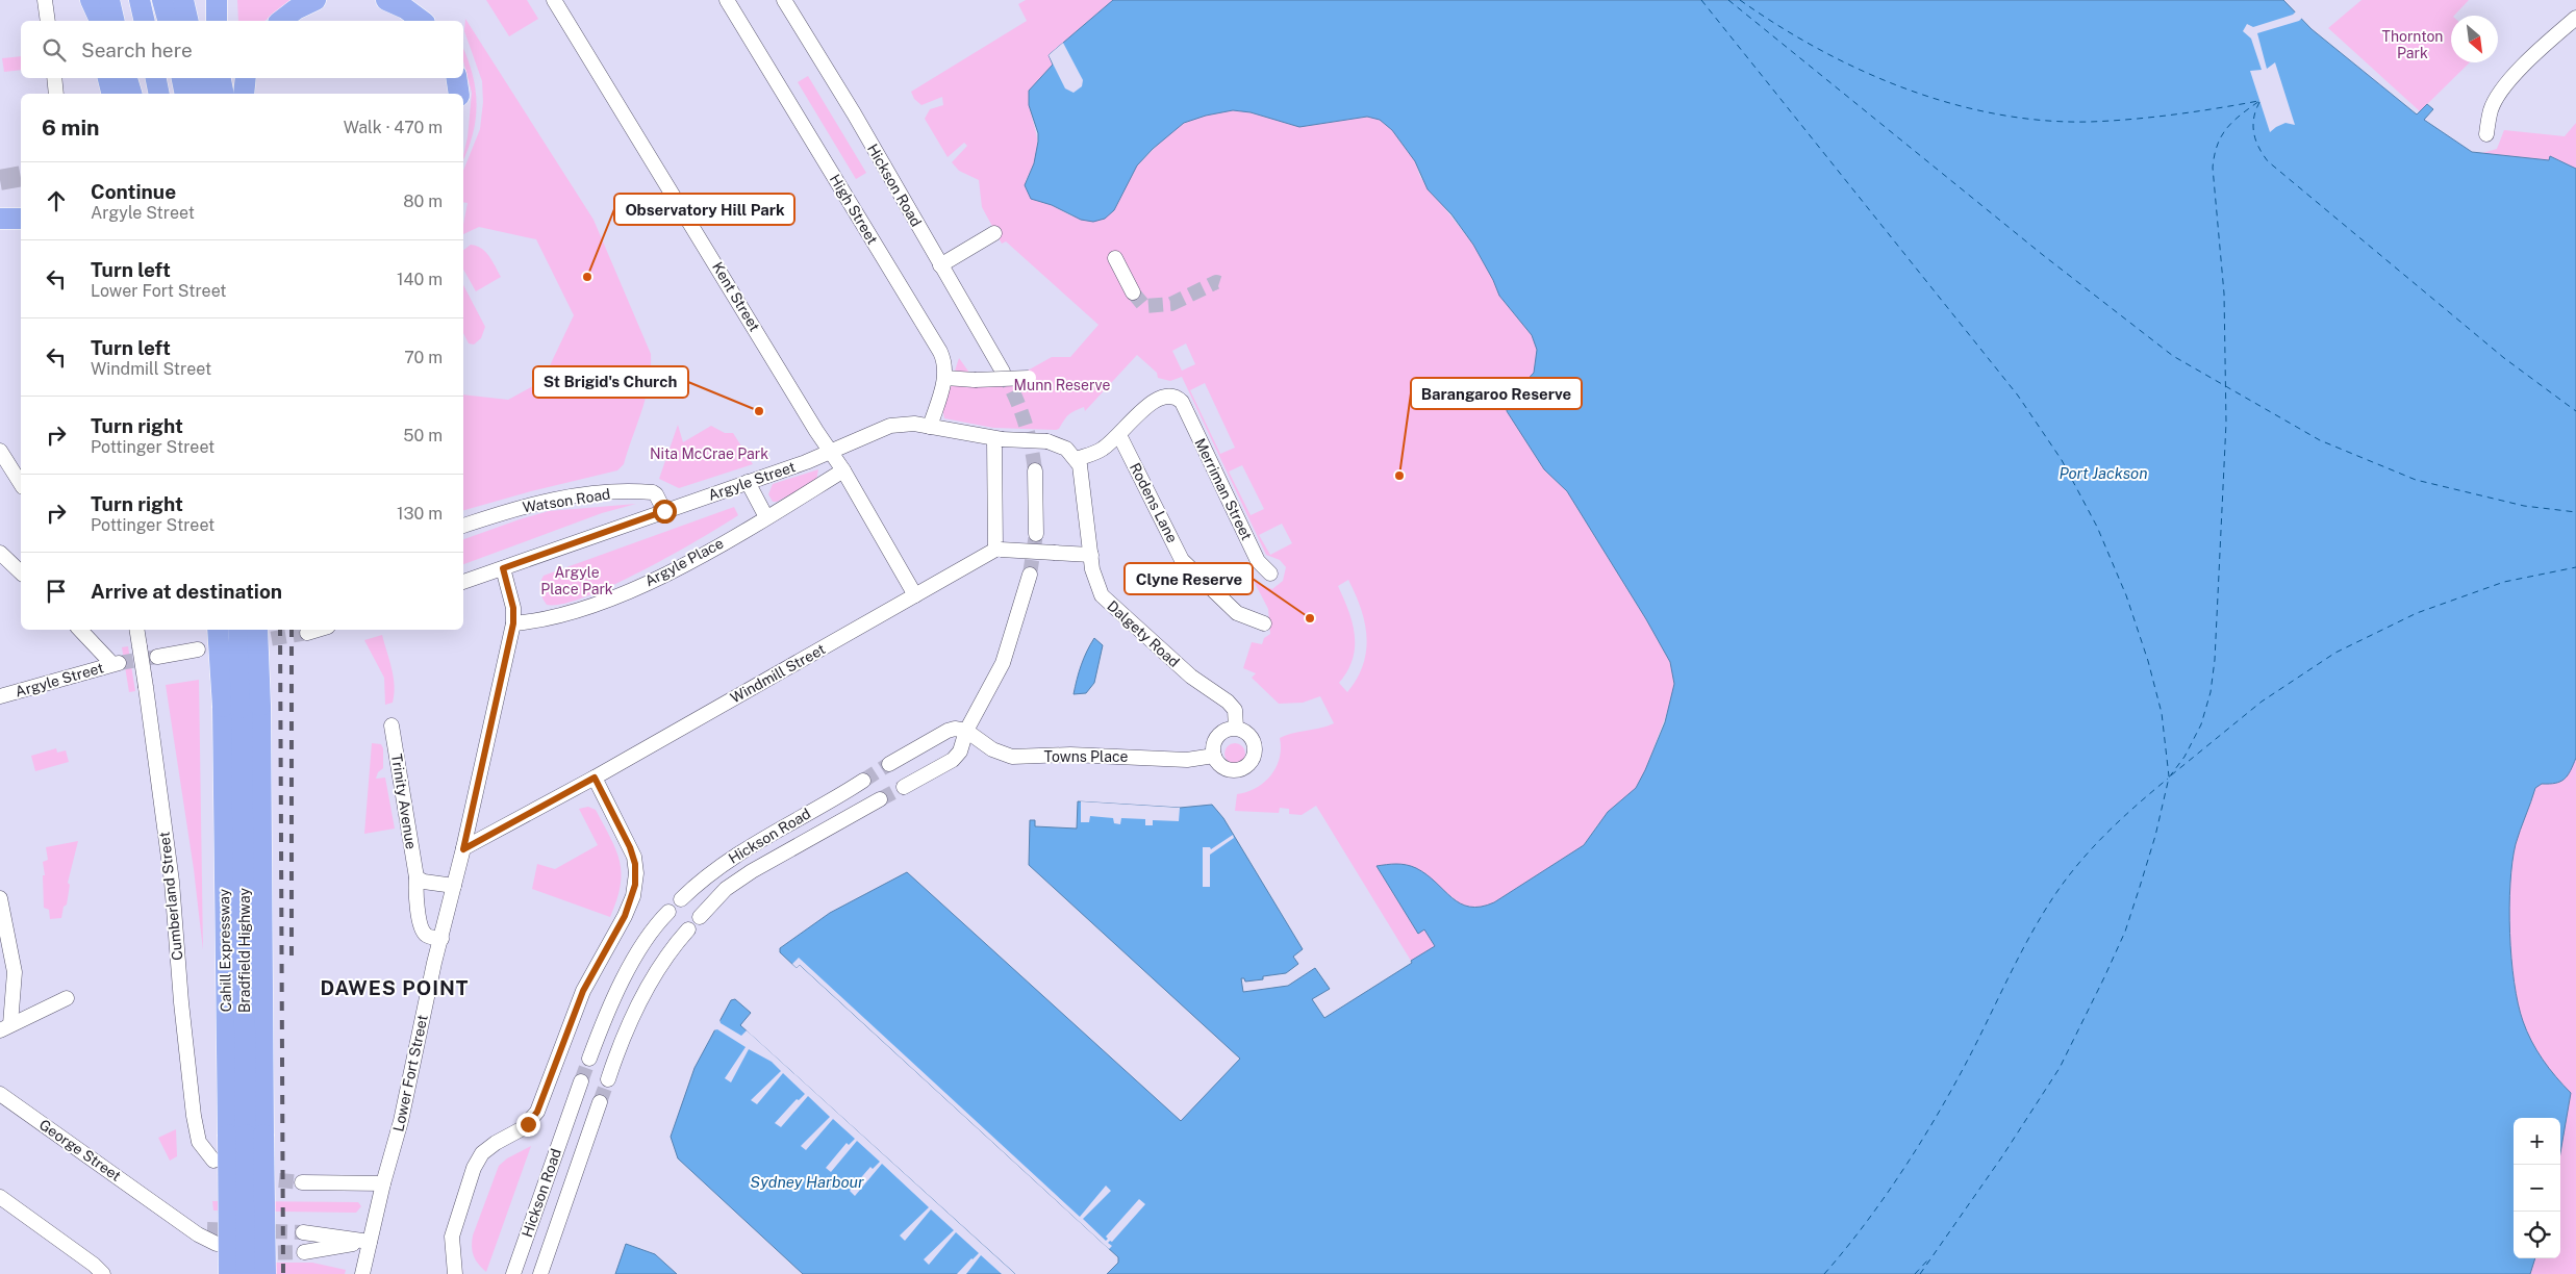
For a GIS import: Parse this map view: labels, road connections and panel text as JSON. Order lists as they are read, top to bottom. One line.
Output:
{"streets":{"highway":["Cahill Expressway","Bradfield Highway"],"street":["Hickson Road","High Street","Kent Street","Argyle Street","Merriman Street","Watson Road","Rodens Lane","Argyle Place","Dalgety Road","Windmill Street","Towns Place","Trinity Avenue","Cumberland Street","Lower Fort Street","George Street"]},"crossings":[["High Street","Argyle Street"],["Kent Street","Argyle Street"],["Kent Street","Argyle Place"],["Kent Street","Windmill Street"],["Argyle Street","Watson Road"],["Argyle Street","Dalgety Road"],["Argyle Street","Lower Fort Street"],["Merriman Street","Rodens Lane"],["Argyle Place","Lower Fort Street"],["Dalgety Road","Towns Place"],["Windmill Street","Lower Fort Street"],["Trinity Avenue","Lower Fort Street"]],"districts":["DAWES POINT"],"water":["Port Jackson","Sydney Harbour"],"parks":["Thornton Park","Munn Reserve","Nita McCrae Park","Argyle Place Park"],"places":["Observatory Hill Park","St Brigid's Church","Barangaroo Reserve","Clyne Reserve"],"north":"bottom right","page":{"search":"Search here","heading":["6 min","Walk · 470 m"],"list":[["Continue","Argyle Street","80 m"],["Turn left","Lower Fort Street","140 m"],["Turn left","Windmill Street","70 m"],["Turn right","Pottinger Street","50 m"],["Turn right","Pottinger Street","130 m"],"Arrive at destination"],"map_buttons":["+","−"]}}
